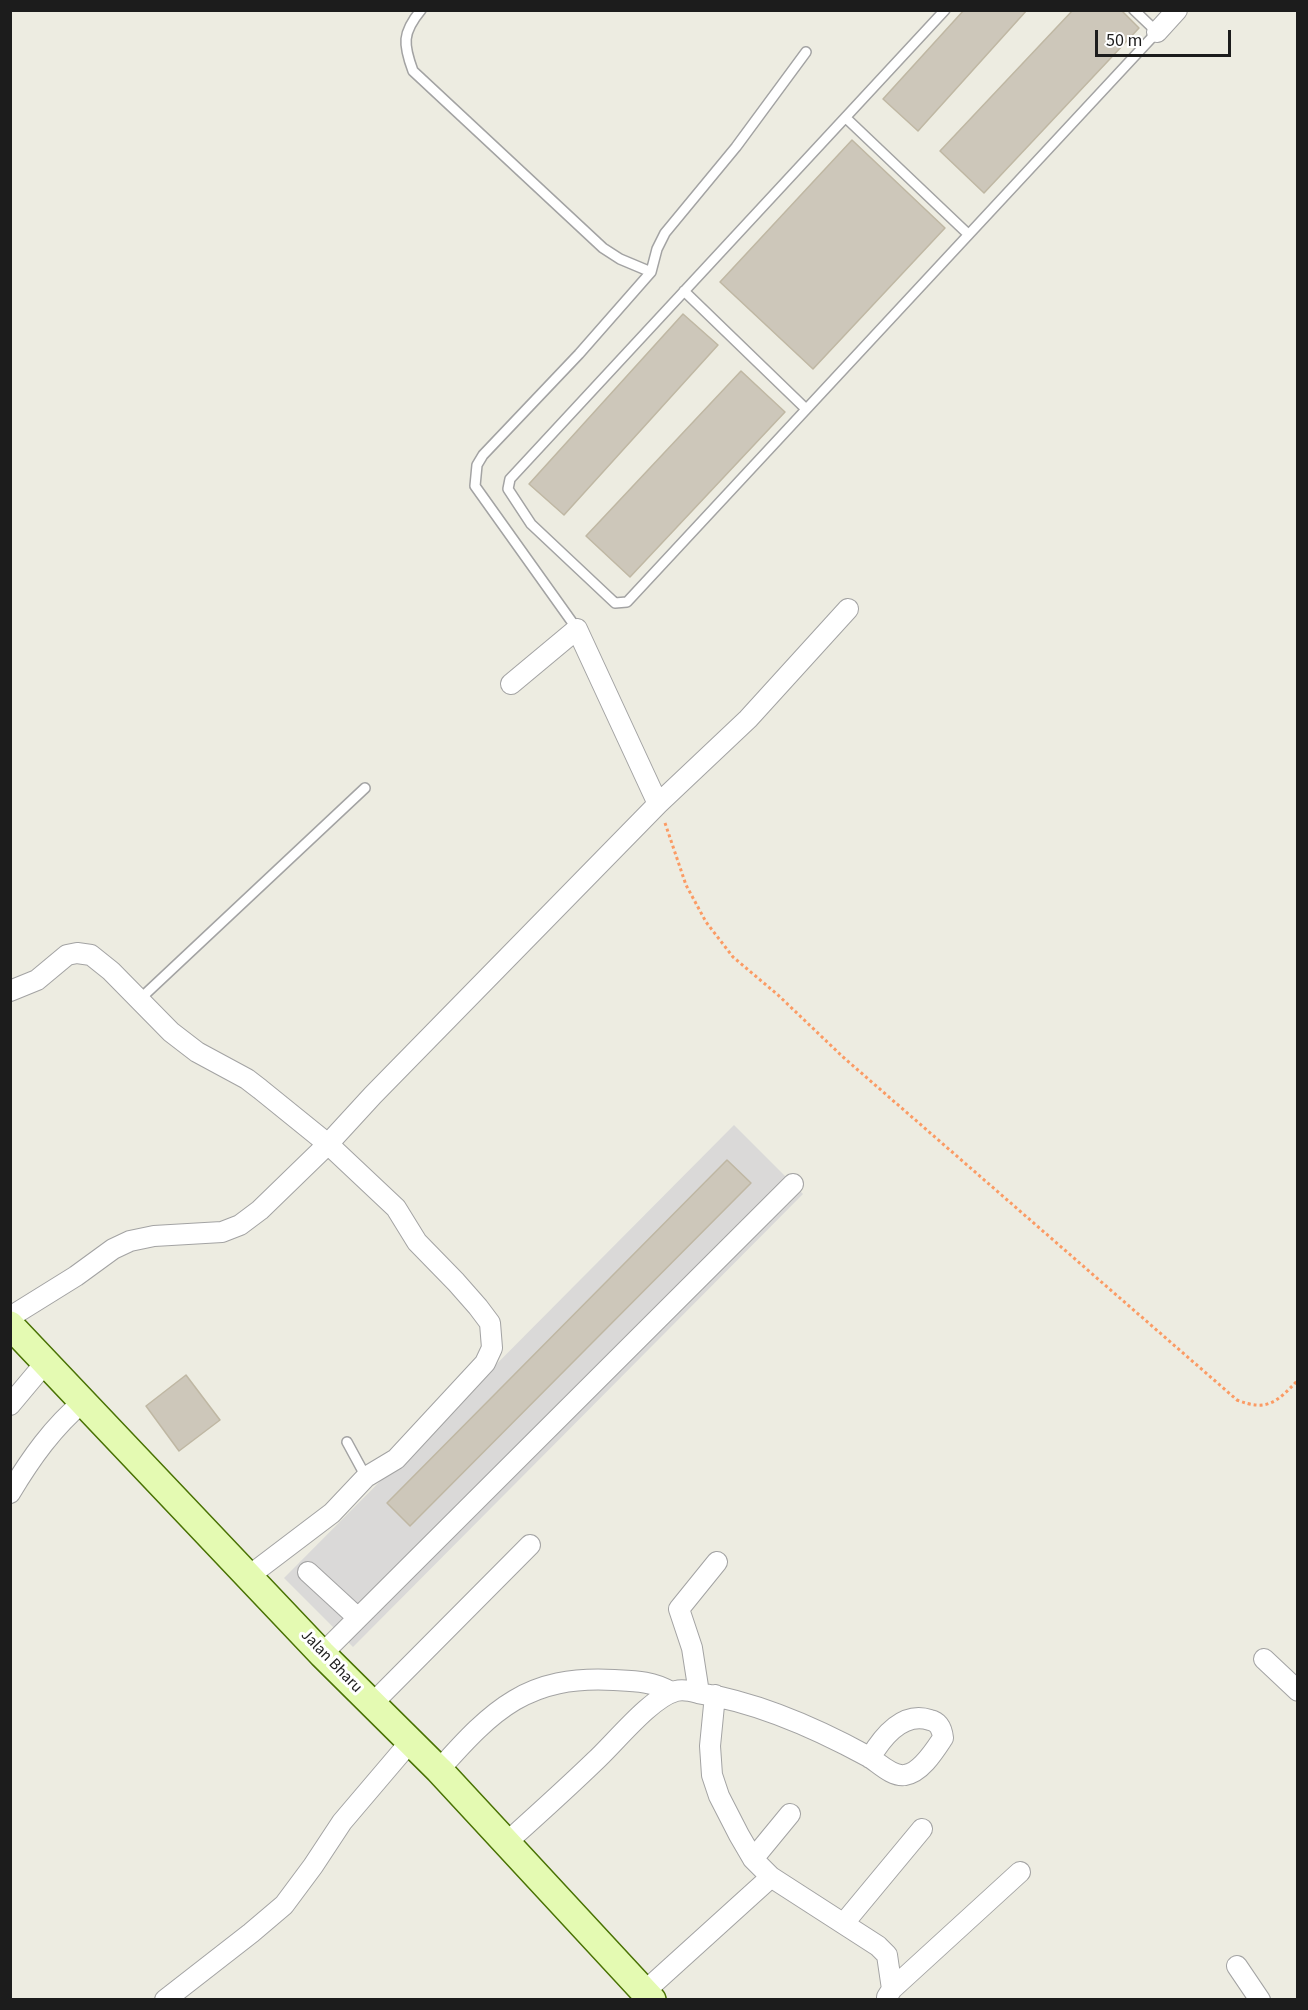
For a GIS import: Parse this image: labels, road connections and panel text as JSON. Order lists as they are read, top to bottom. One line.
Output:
{"streets":{"main road":["Jalan Bharu"]},"scale_bar":"50 m"}
